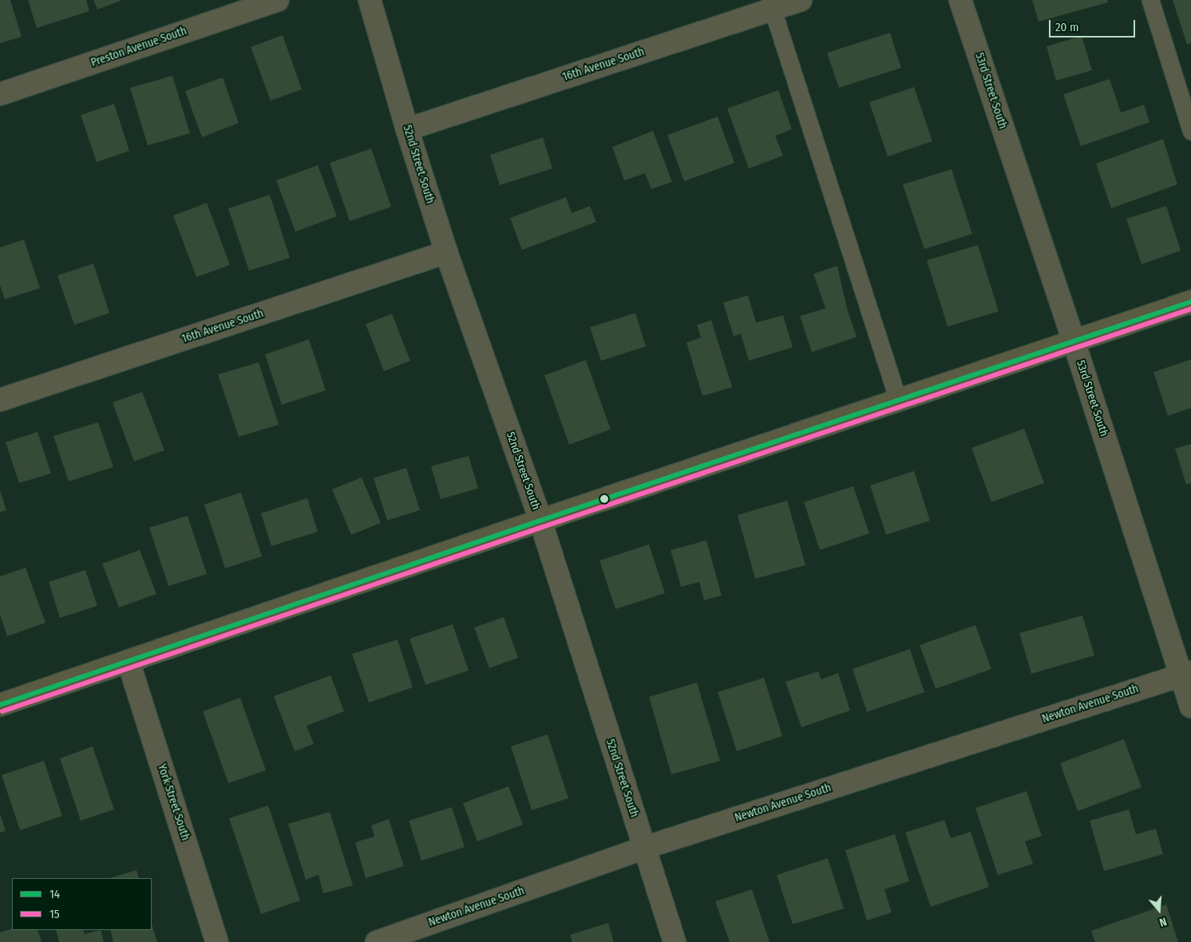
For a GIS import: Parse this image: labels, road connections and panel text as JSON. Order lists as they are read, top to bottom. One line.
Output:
{"streets":{"street":["Preston Avenue South","16th Avenue South","53rd Street South","52nd Street South","Newton Avenue South","York Street South"]},"crossings":[["16th Avenue South","52nd Street South"],["53rd Street South","Newton Avenue South"],["52nd Street South","Newton Avenue South"]],"lines":["transit line 14","transit line 15"],"legend":["14","15"],"scale_bar":"20 m","north":"bottom"}
